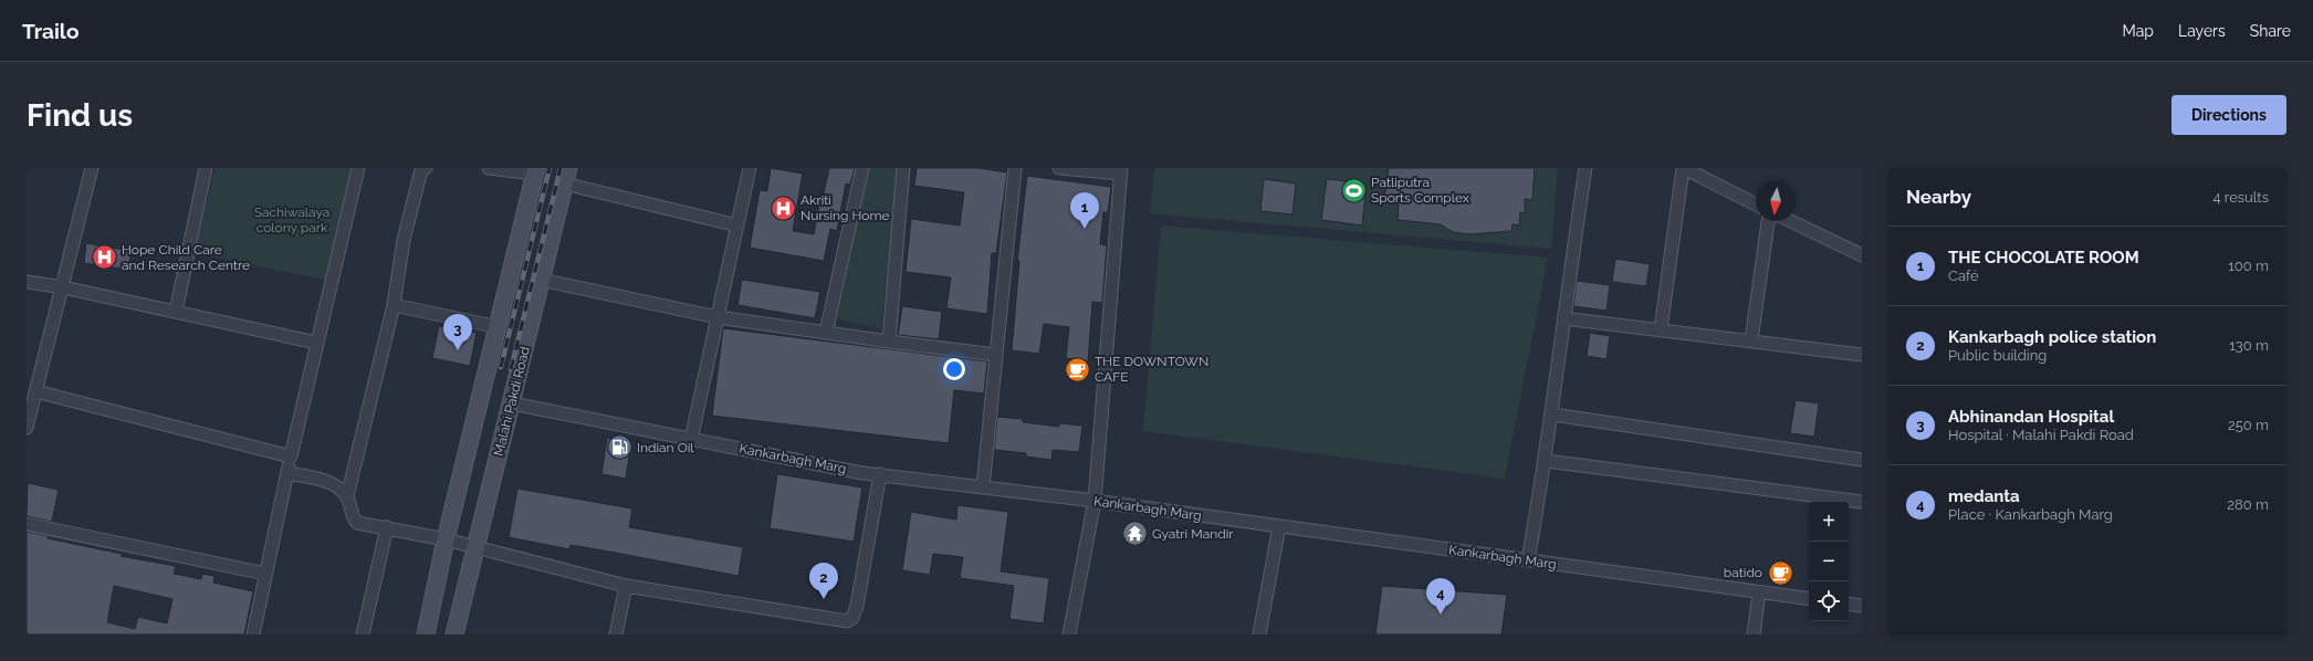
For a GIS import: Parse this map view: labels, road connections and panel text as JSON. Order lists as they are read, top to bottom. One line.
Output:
{"streets":{"main road":["Malahi Pakdi Road"],"street":["Kankarbagh Marg"]},"crossings":[["Malahi Pakdi Road","Kankarbagh Marg"]],"parks":["Sachiwalaya colony park"],"places":{"sports":["Patliputra Sports Complex"],"hospital":["Akriti Nursing Home","Hope Child Care and Research Centre"],"cafe":["THE DOWNTOWN CAFE","batido"],"fuel station":["Indian Oil"],"temple":["Gyatri Mandir"]},"north":"bottom","page":{"header":"Trailo","nav":["Map","Layers","Share"],"buttons":"Directions","title":"Find us","heading":["Nearby","4 results"],"pins":["1","3","2","4"],"list":[{"mark":"1","name":"THE CHOCOLATE ROOM","note":"Café","value":"100 m"},{"mark":"2","name":"Kankarbagh police station","note":"Public building","value":"130 m"},{"mark":"3","name":"Abhinandan Hospital","note":"Hospital · Malahi Pakdi Road","value":"250 m"},{"mark":"4","name":"medanta","note":"Place · Kankarbagh Marg","value":"280 m"}],"map_buttons":["+","−"]}}
